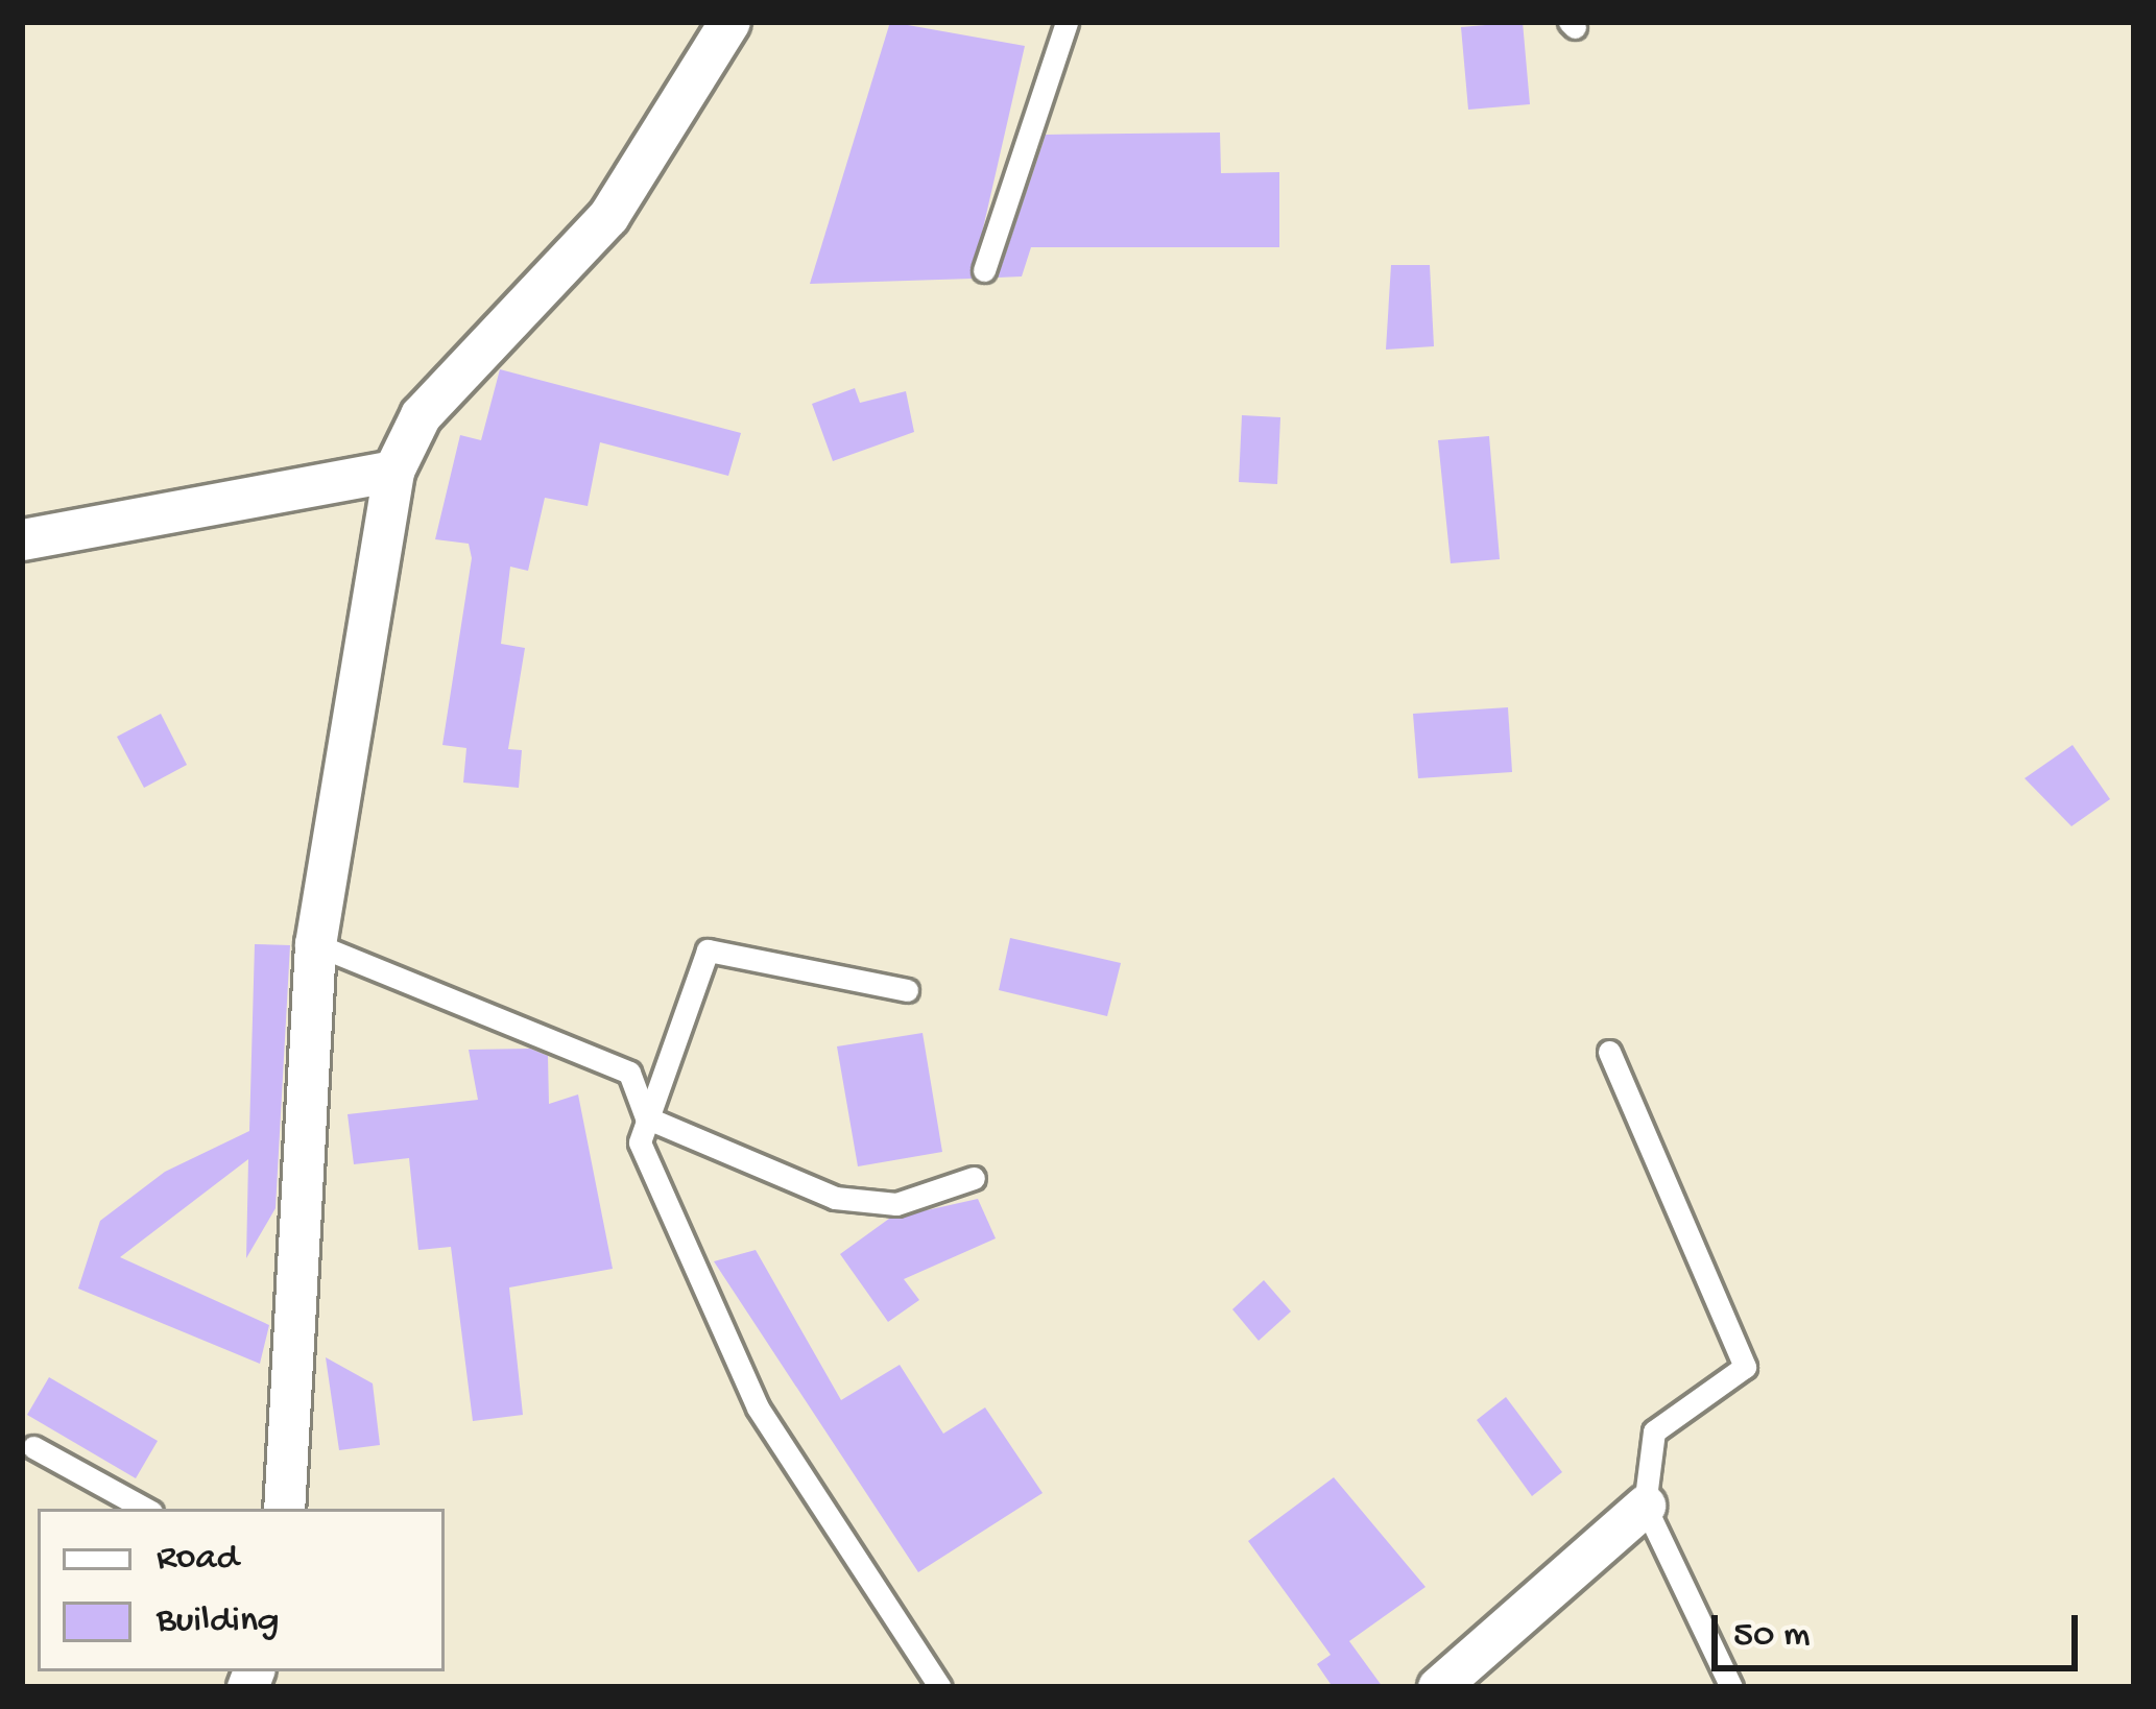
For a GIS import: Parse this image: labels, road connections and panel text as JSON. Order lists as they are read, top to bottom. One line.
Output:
{"legend":["Road","Building"],"scale_bar":"50 m"}
